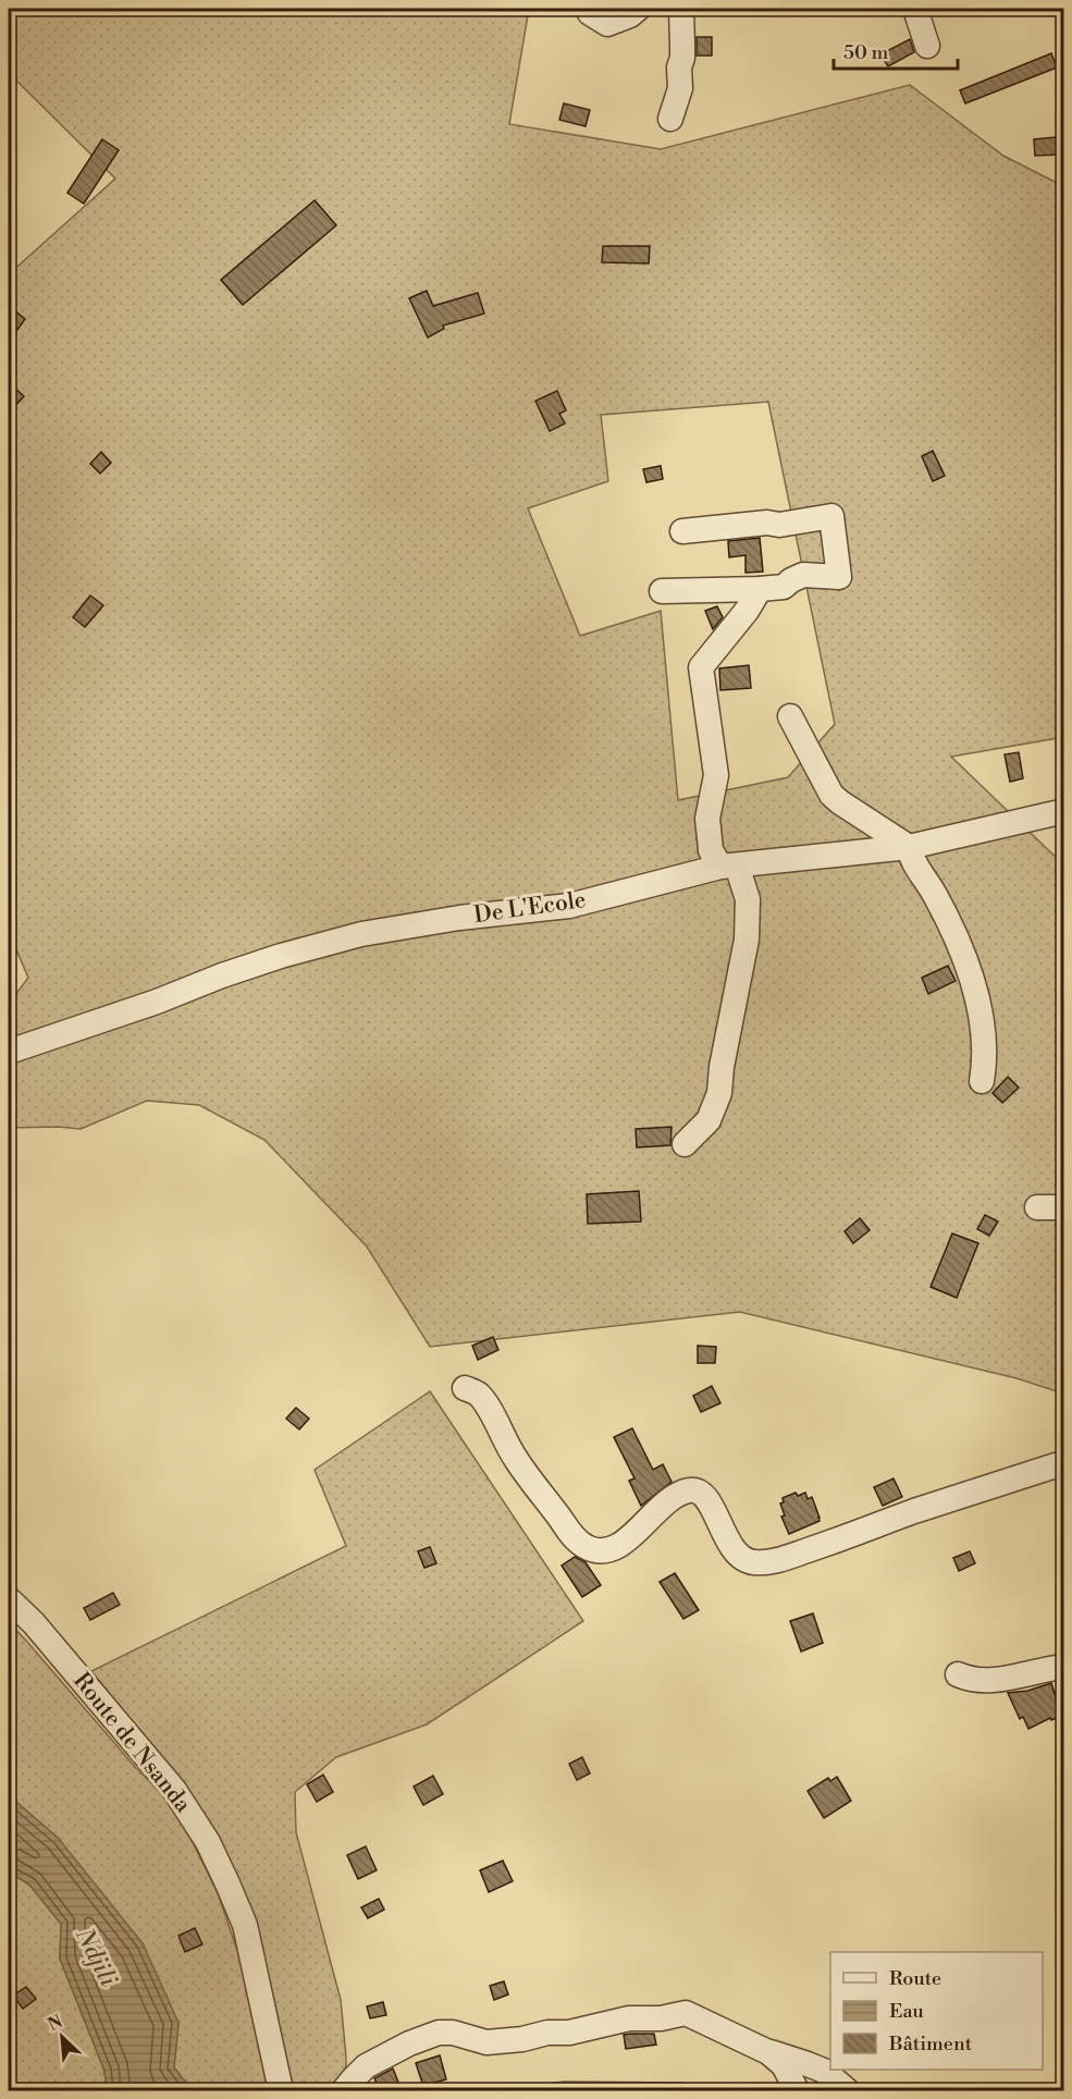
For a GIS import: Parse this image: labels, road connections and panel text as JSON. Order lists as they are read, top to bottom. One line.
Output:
{"streets":{"street":["De L'Ecole","Route de Nsanda"]},"water":["Ndjili"],"legend":["Route","Eau","Bâtiment"],"scale_bar":"50 m","north":"top left"}
